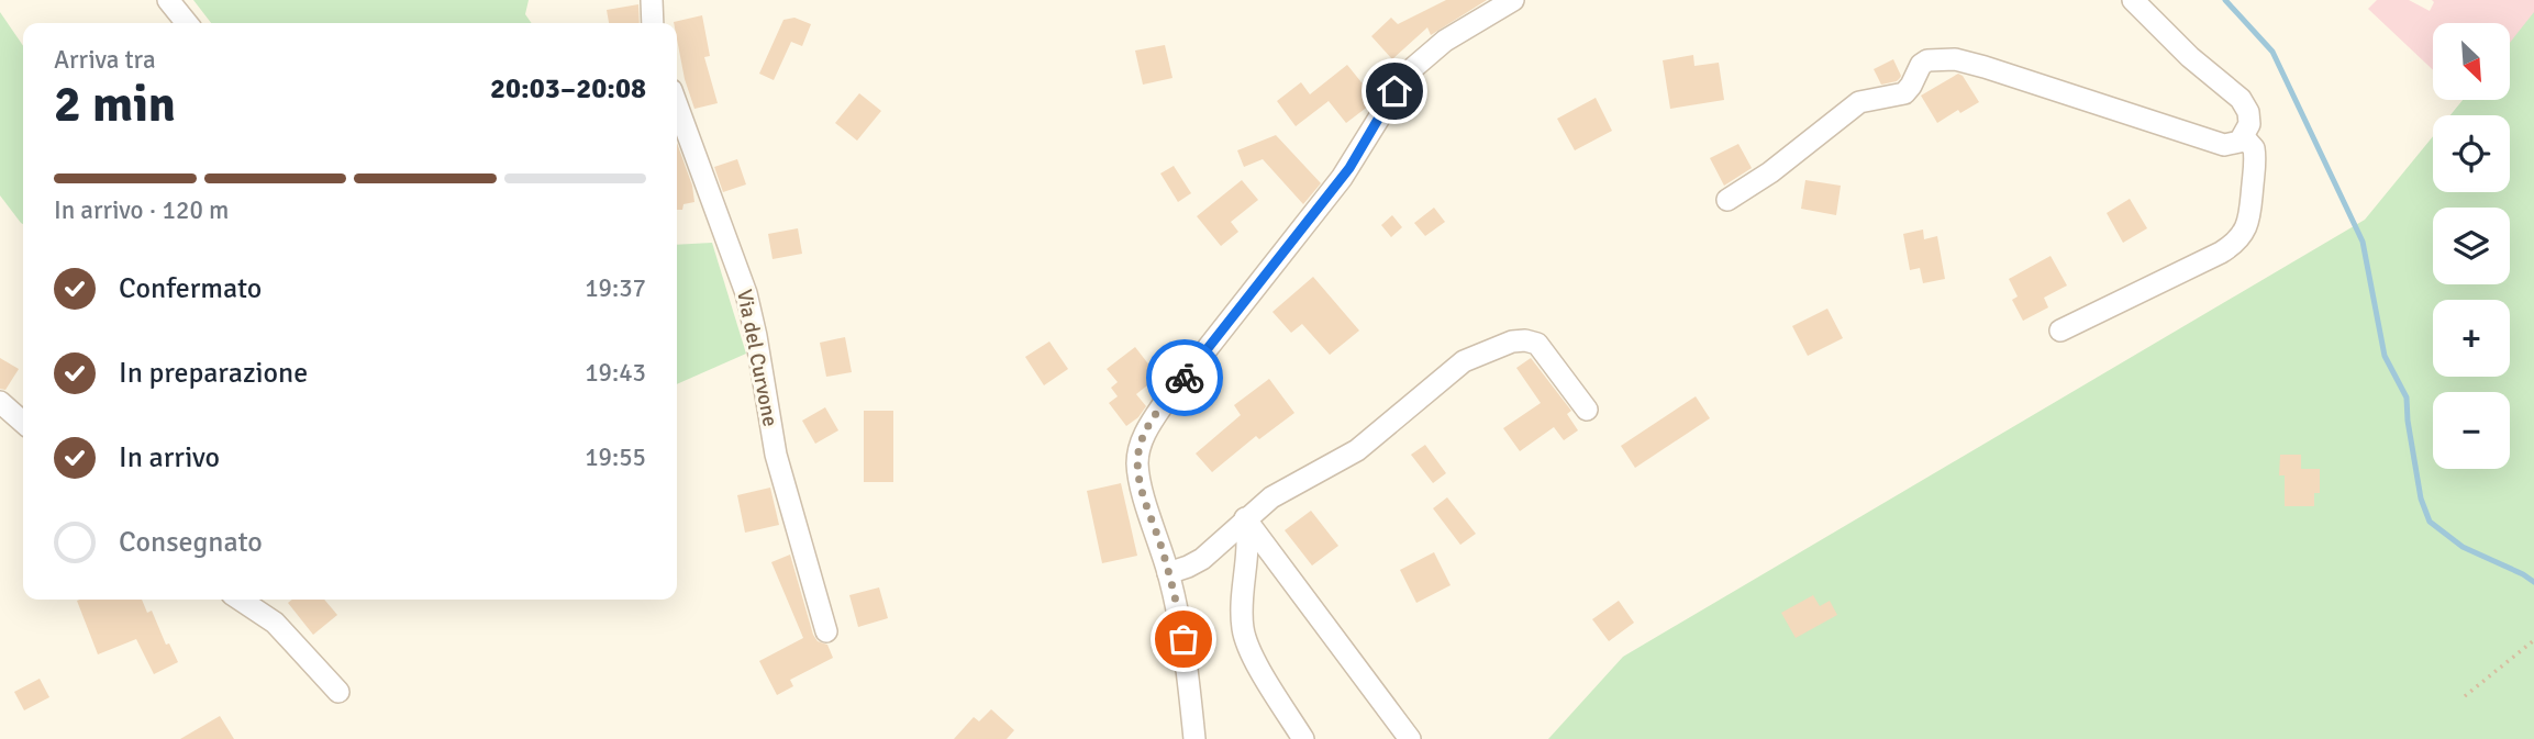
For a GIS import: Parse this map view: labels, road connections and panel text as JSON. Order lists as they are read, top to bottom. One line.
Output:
{"streets":{"street":["Via del Curvone"]},"north":"bottom right","page":{"map_buttons":["+","−"],"heading":["2 min","Arriva tra","20:03–20:08"],"bar":"In arrivo · 120 m","list":[["Confermato","19:37"],["In preparazione","19:43"],["In arrivo","19:55"],"Consegnato"]}}
